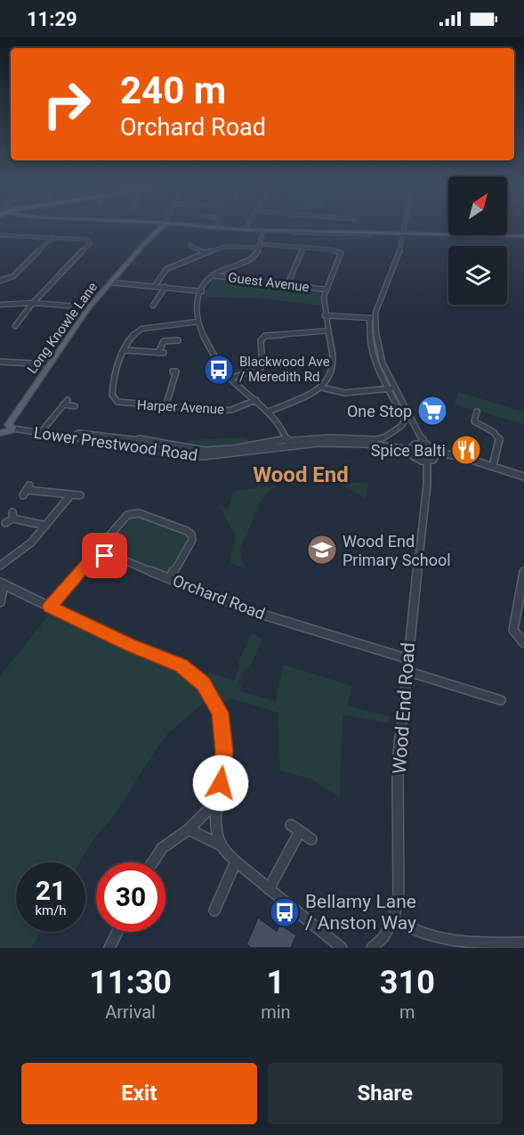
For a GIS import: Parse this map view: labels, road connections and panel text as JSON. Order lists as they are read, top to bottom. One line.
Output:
{"streets":{"main road":["Long Knowle Lane"],"street":["Guest Avenue","Harper Avenue","Lower Prestwood Road","Orchard Road","Wood End Road"]},"crossings":[["Long Knowle Lane","Lower Prestwood Road"],["Lower Prestwood Road","Wood End Road"],["Orchard Road","Wood End Road"]],"districts":["Wood End"],"places":{"bus stop":["Blackwood Ave / Meredith Rd","Bellamy Lane / Anston Way"],"supermarket":["One Stop"],"restaurant":["Spice Balti"],"school or university":["Wood End Primary School"]},"north":"top right","page":{"status":"11:29","turn":["240 m","Orchard Road"],"speed":"21 km/h","limit":"30","eta":["11:30","Arrival","1","min","310","m"],"buttons":["Exit","Share"]}}
